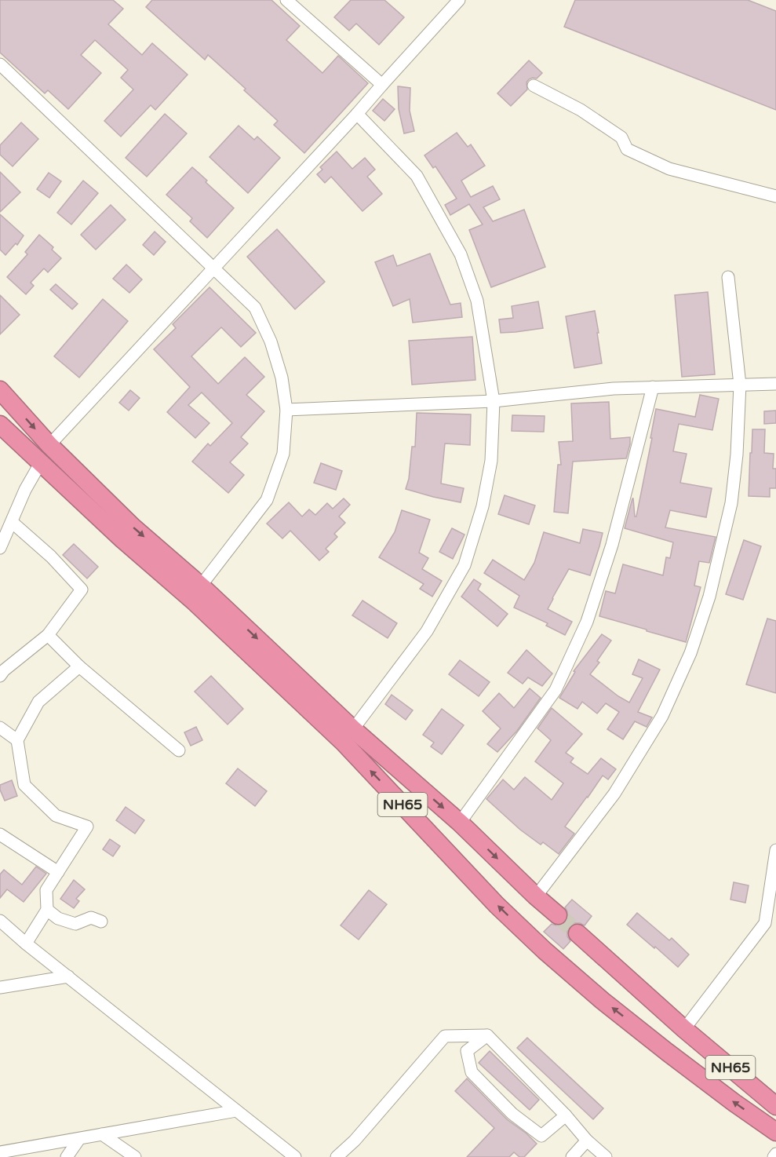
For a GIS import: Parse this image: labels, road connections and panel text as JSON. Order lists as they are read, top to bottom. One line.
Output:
{"streets":{"highway":["NH65"]}}
